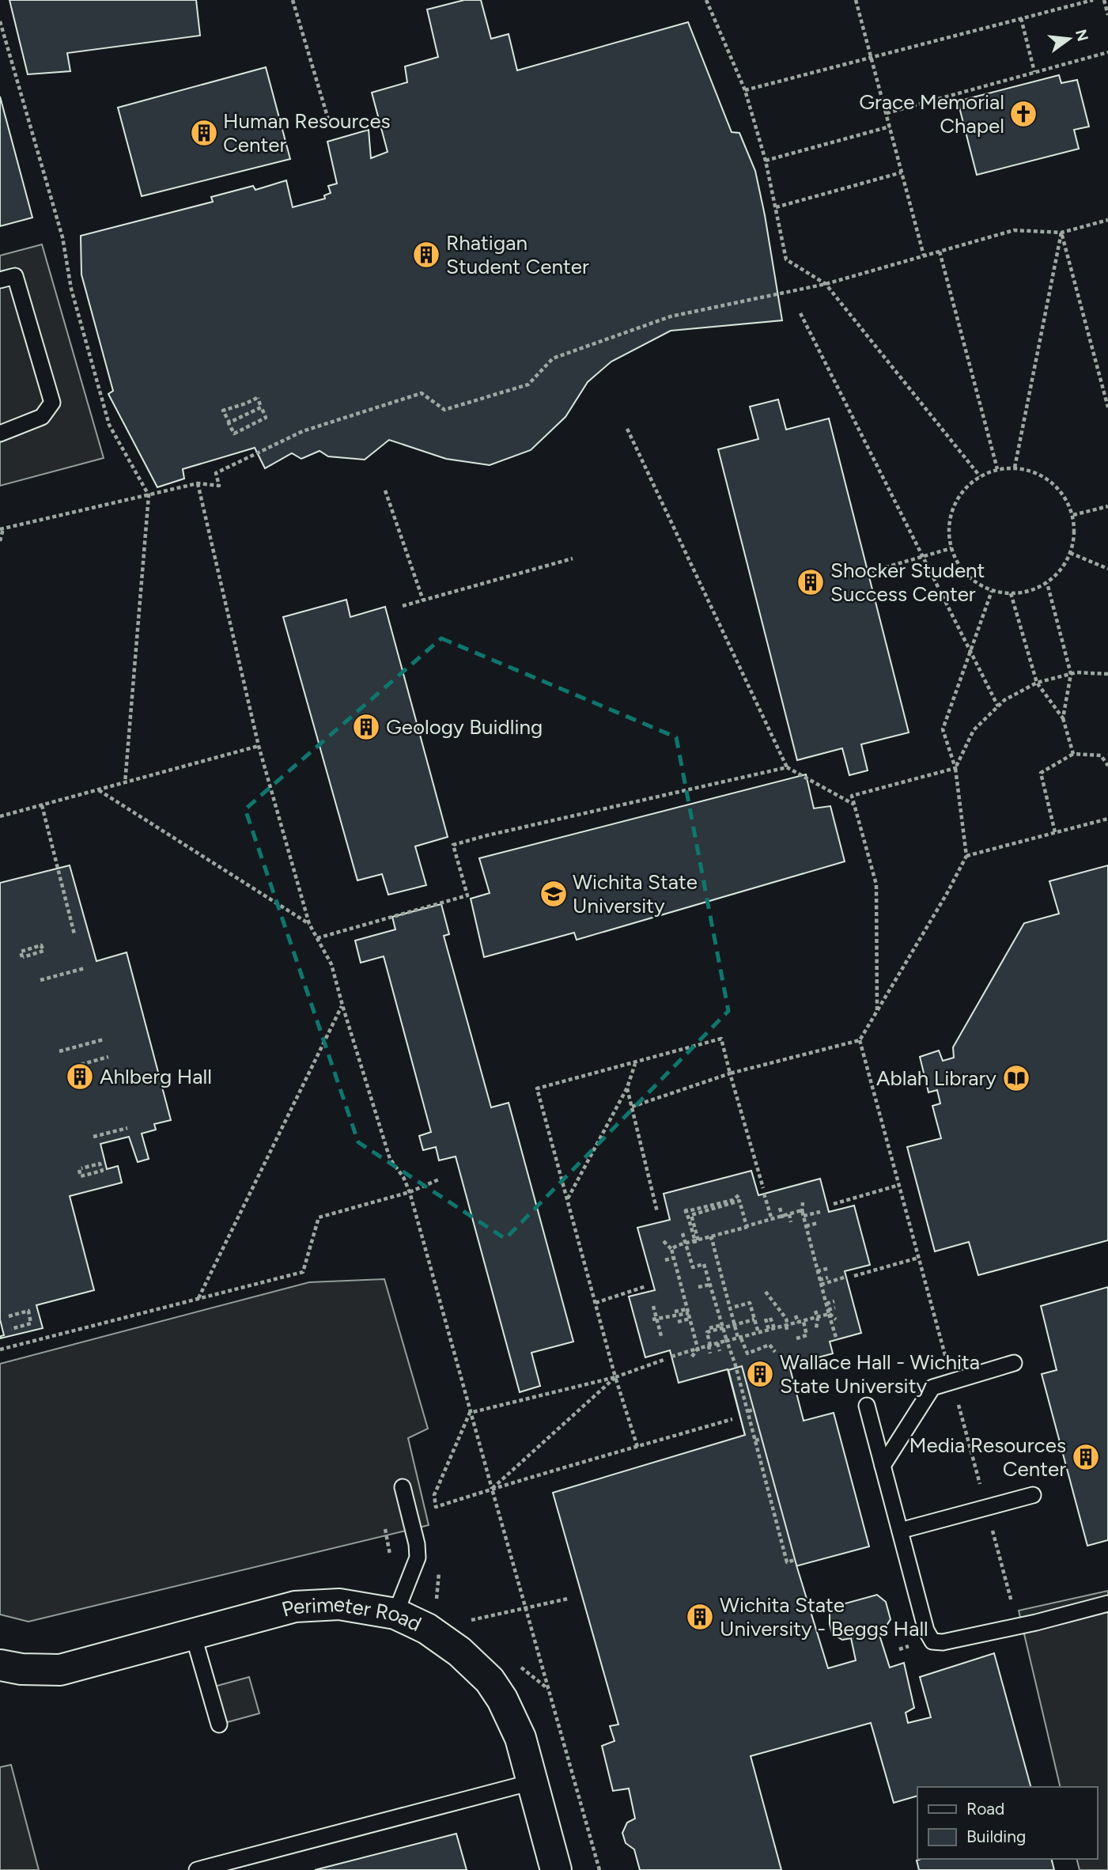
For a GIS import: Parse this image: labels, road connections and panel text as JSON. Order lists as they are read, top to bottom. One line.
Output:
{"streets":{"street":["Perimeter Road"]},"places":{"church":["Grace Memorial Chapel"],"building":["Human Resources Center","Rhatigan Student Center","Shocker Student Success Center","Geology Buidling","Ahlberg Hall","Wallace Hall - Wichita State University","Media Resources Center","Wichita State University - Beggs Hall"],"school or university":["Wichita State University"],"library":["Ablah Library"]},"legend":["Road","Building"],"north":"right"}
